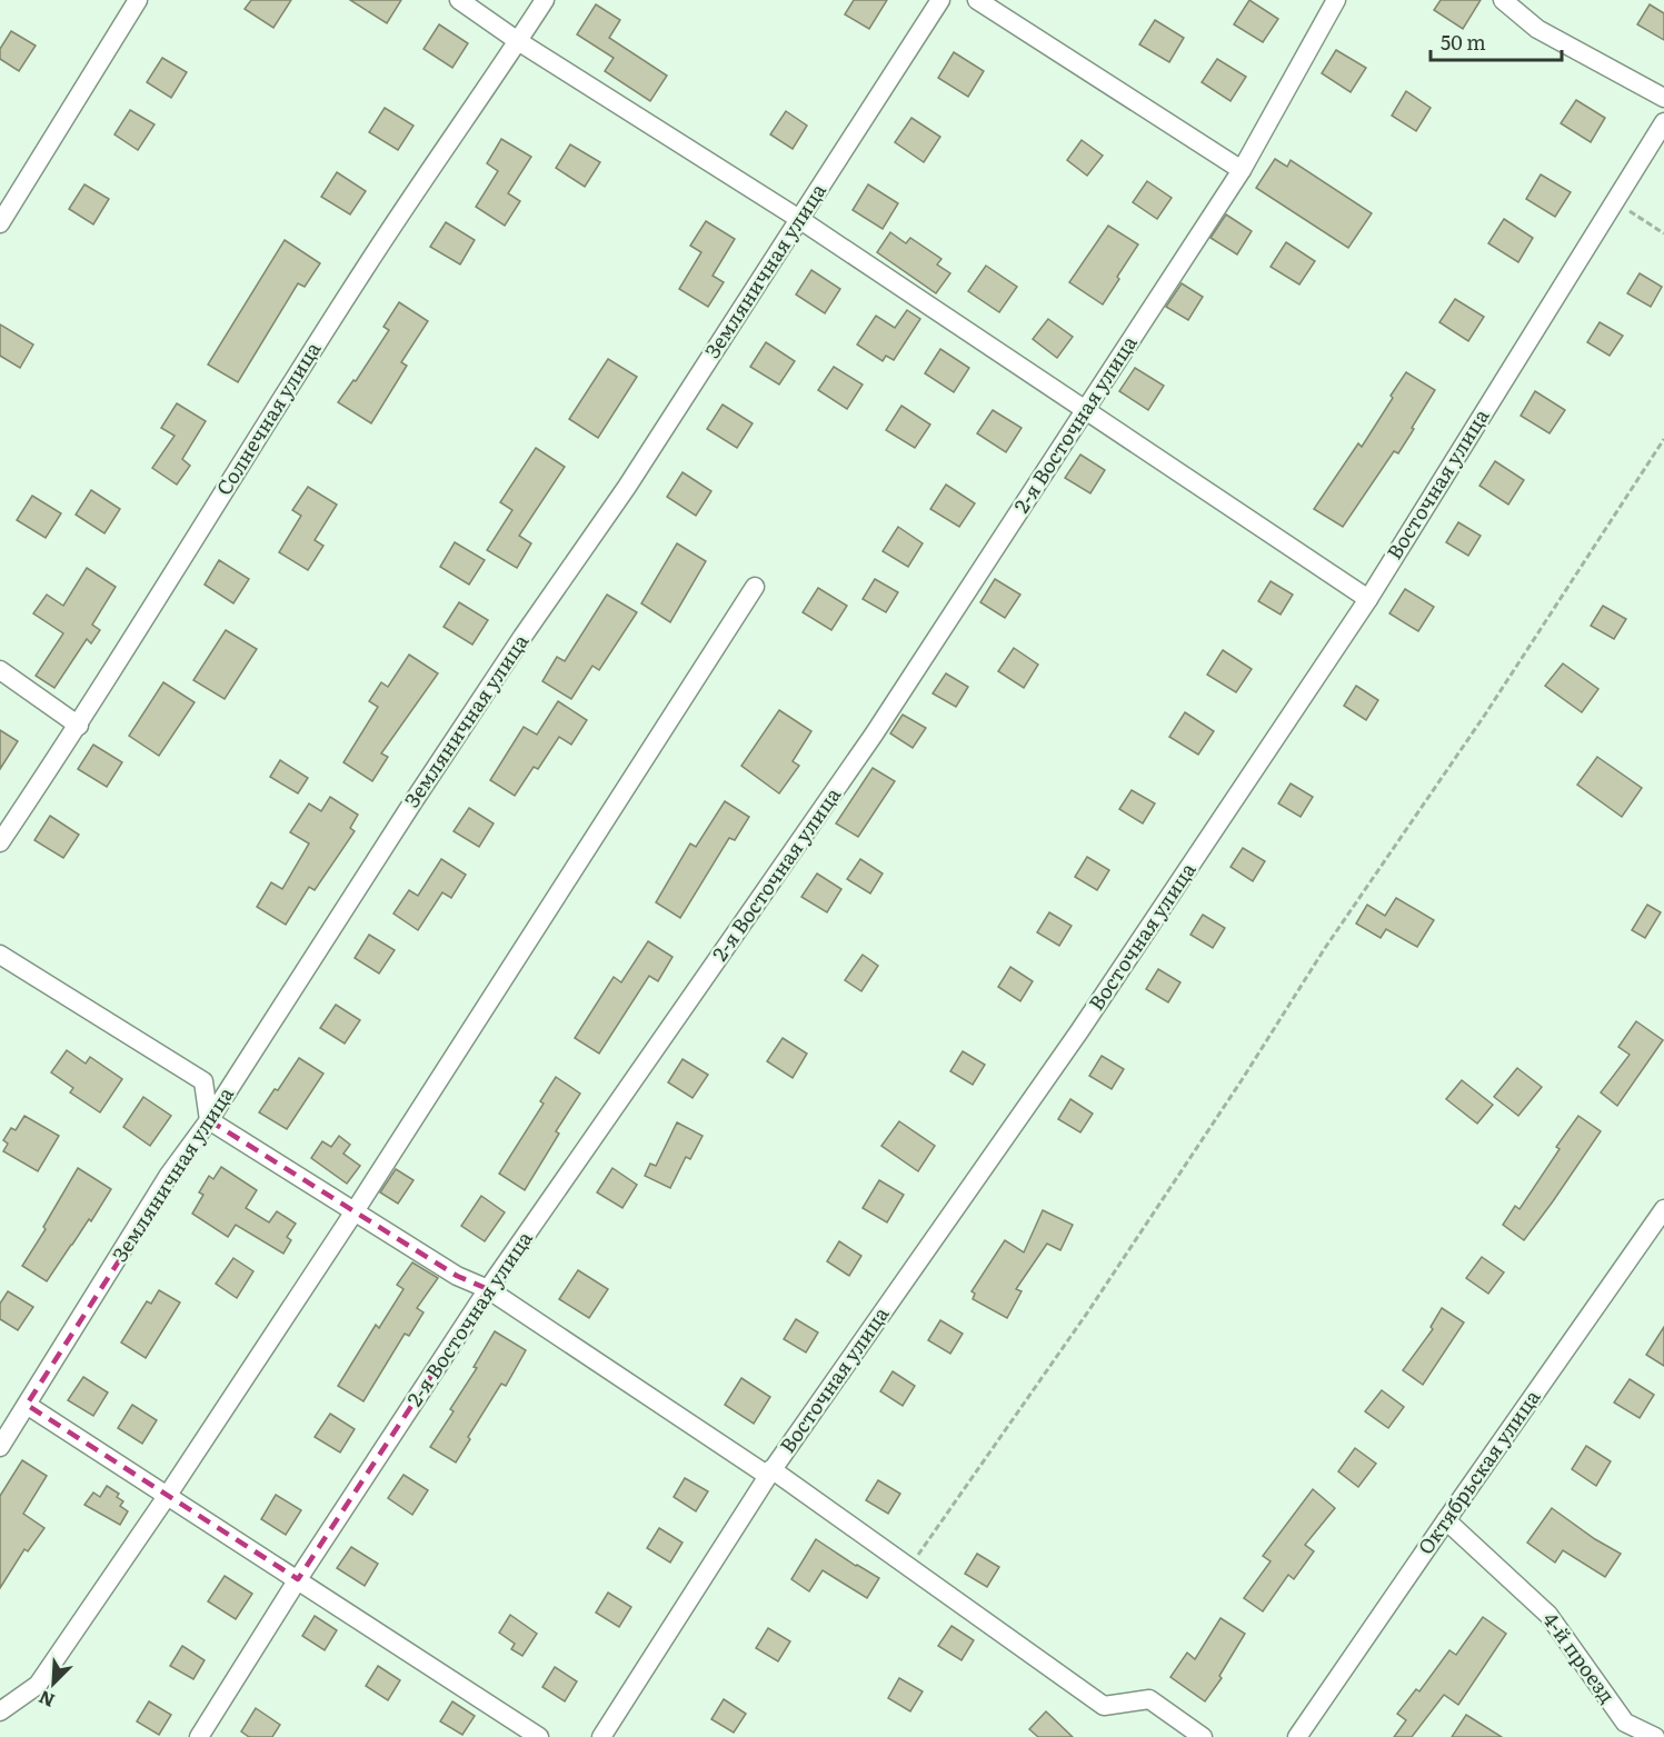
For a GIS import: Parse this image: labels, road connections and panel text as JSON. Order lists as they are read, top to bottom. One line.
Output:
{"streets":{"street":["Земляничная улица","Солнечная улица","2-я Восточная улица","Восточная улица","Октябрьская улица","4-й проезд"]},"crossings":[["Октябрьская улица","4-й проезд"]],"scale_bar":"50 m","north":"bottom left"}
